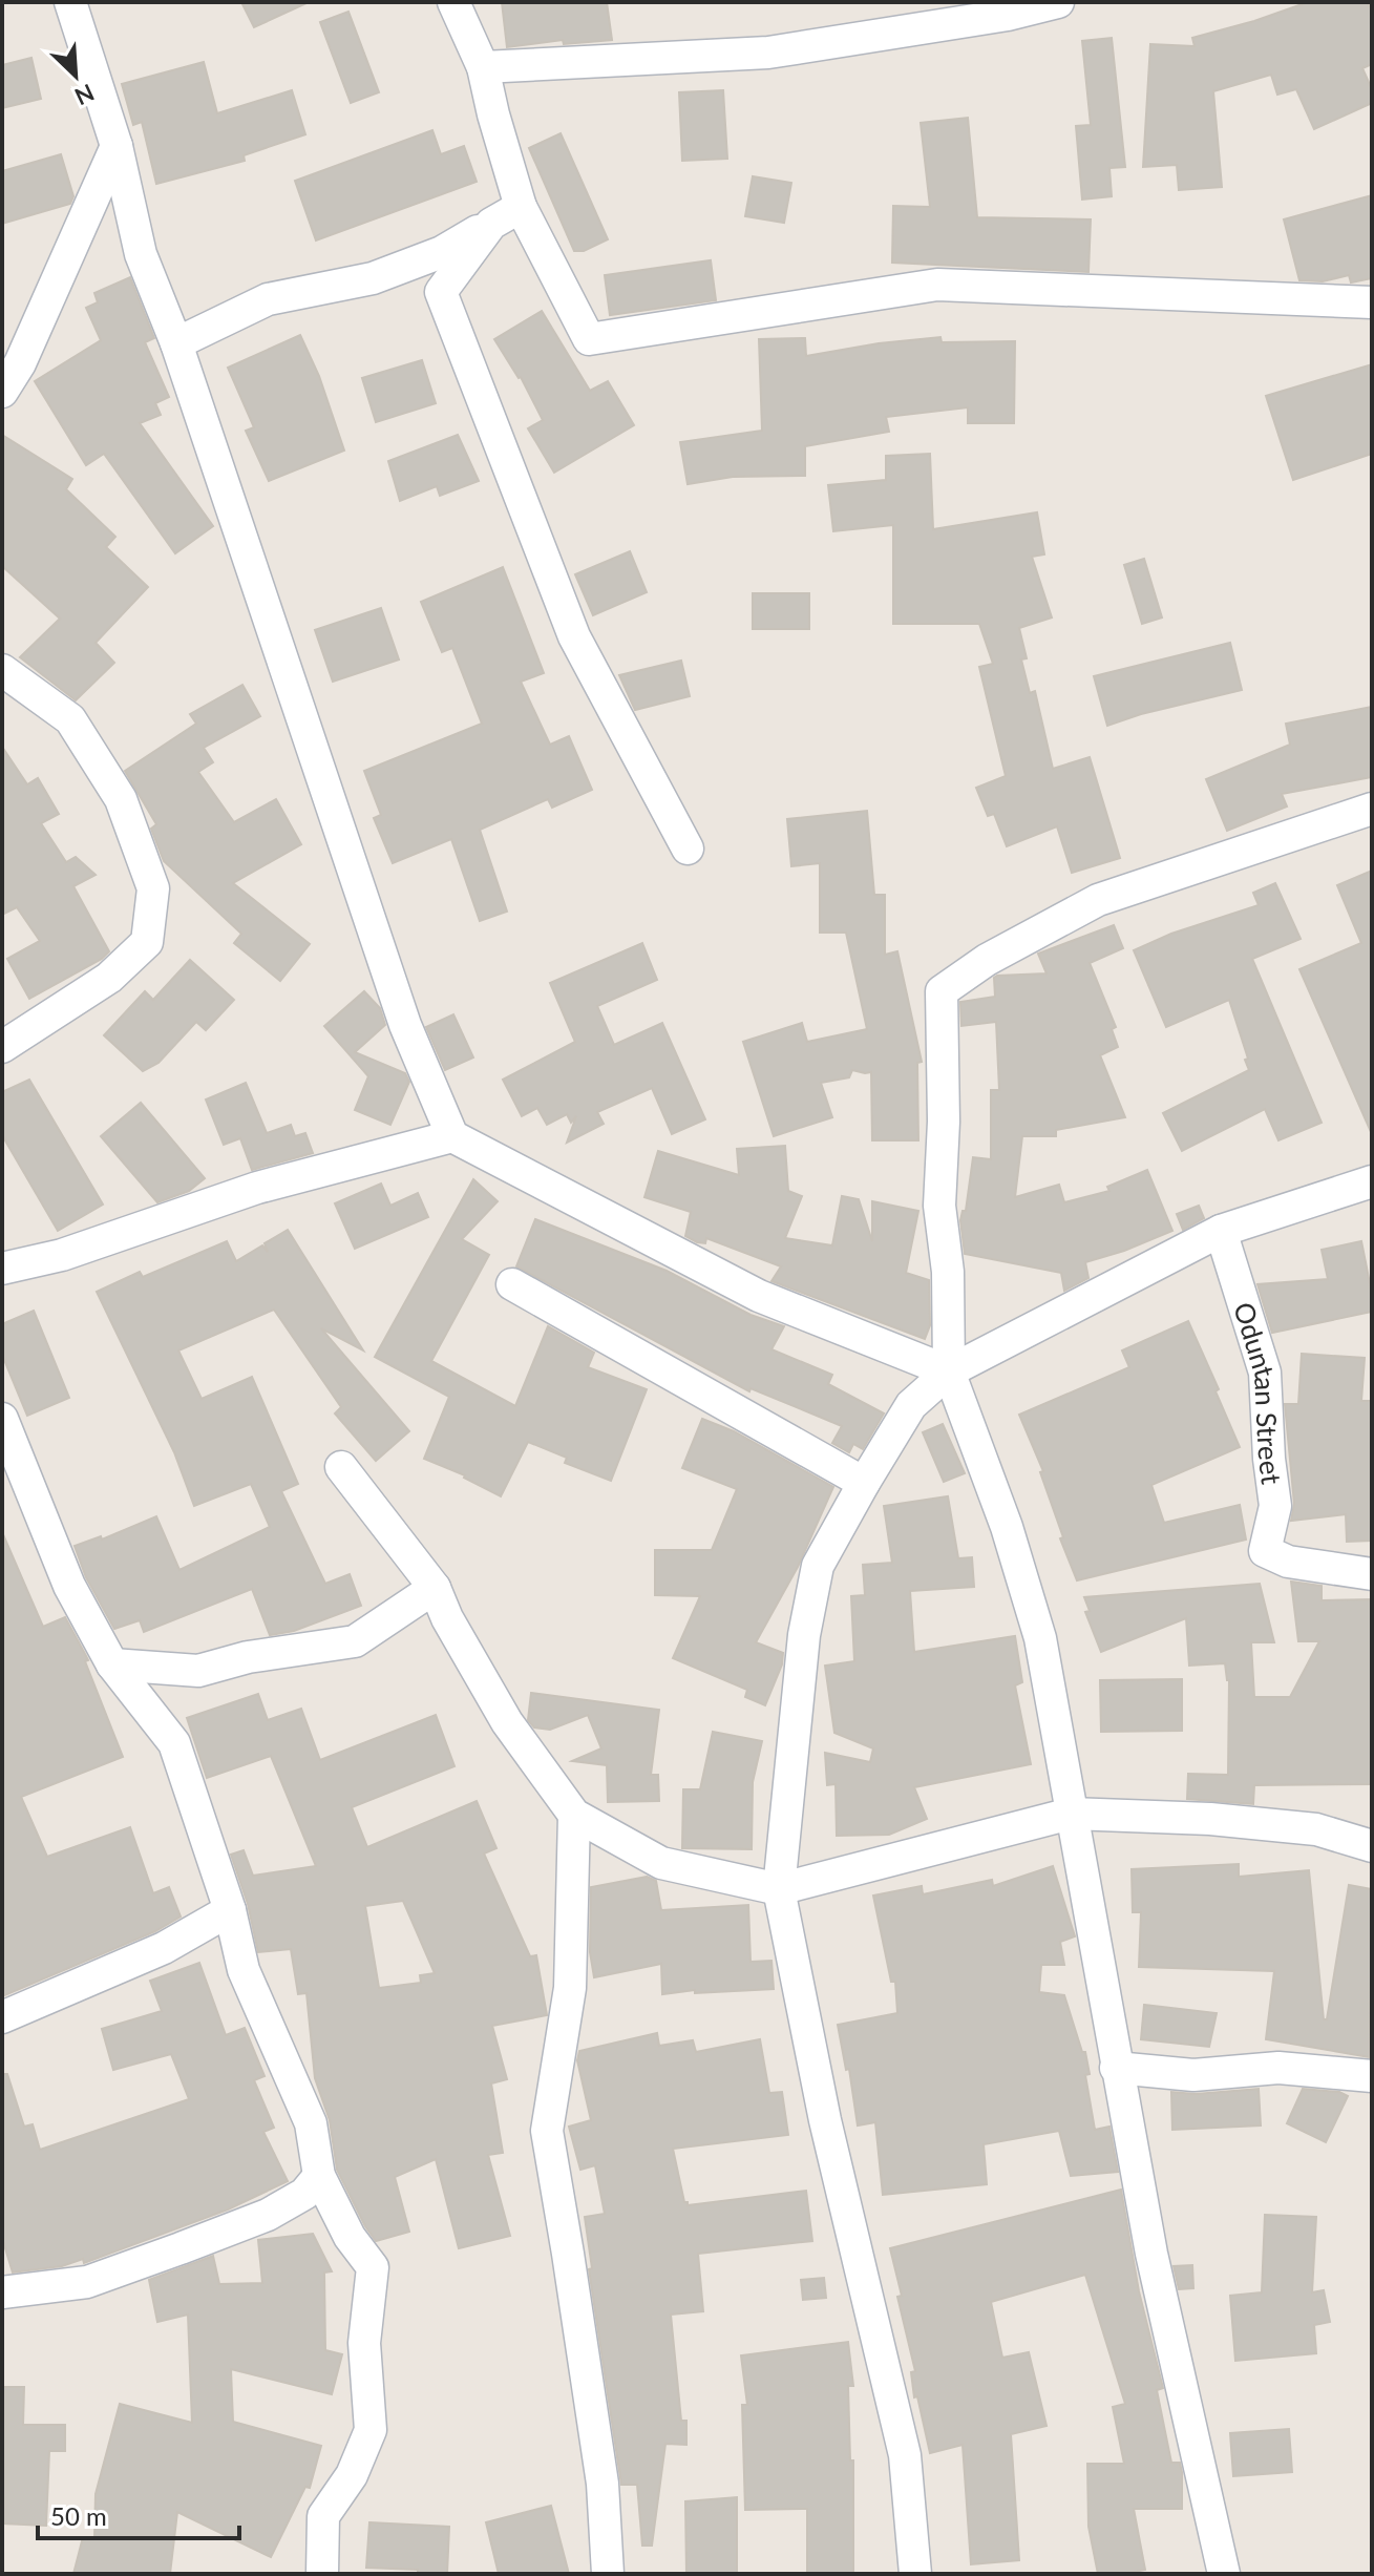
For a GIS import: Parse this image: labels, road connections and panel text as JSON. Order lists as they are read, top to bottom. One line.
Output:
{"streets":{"street":["Oduntan Street"]},"scale_bar":"50 m","north":"bottom right"}
